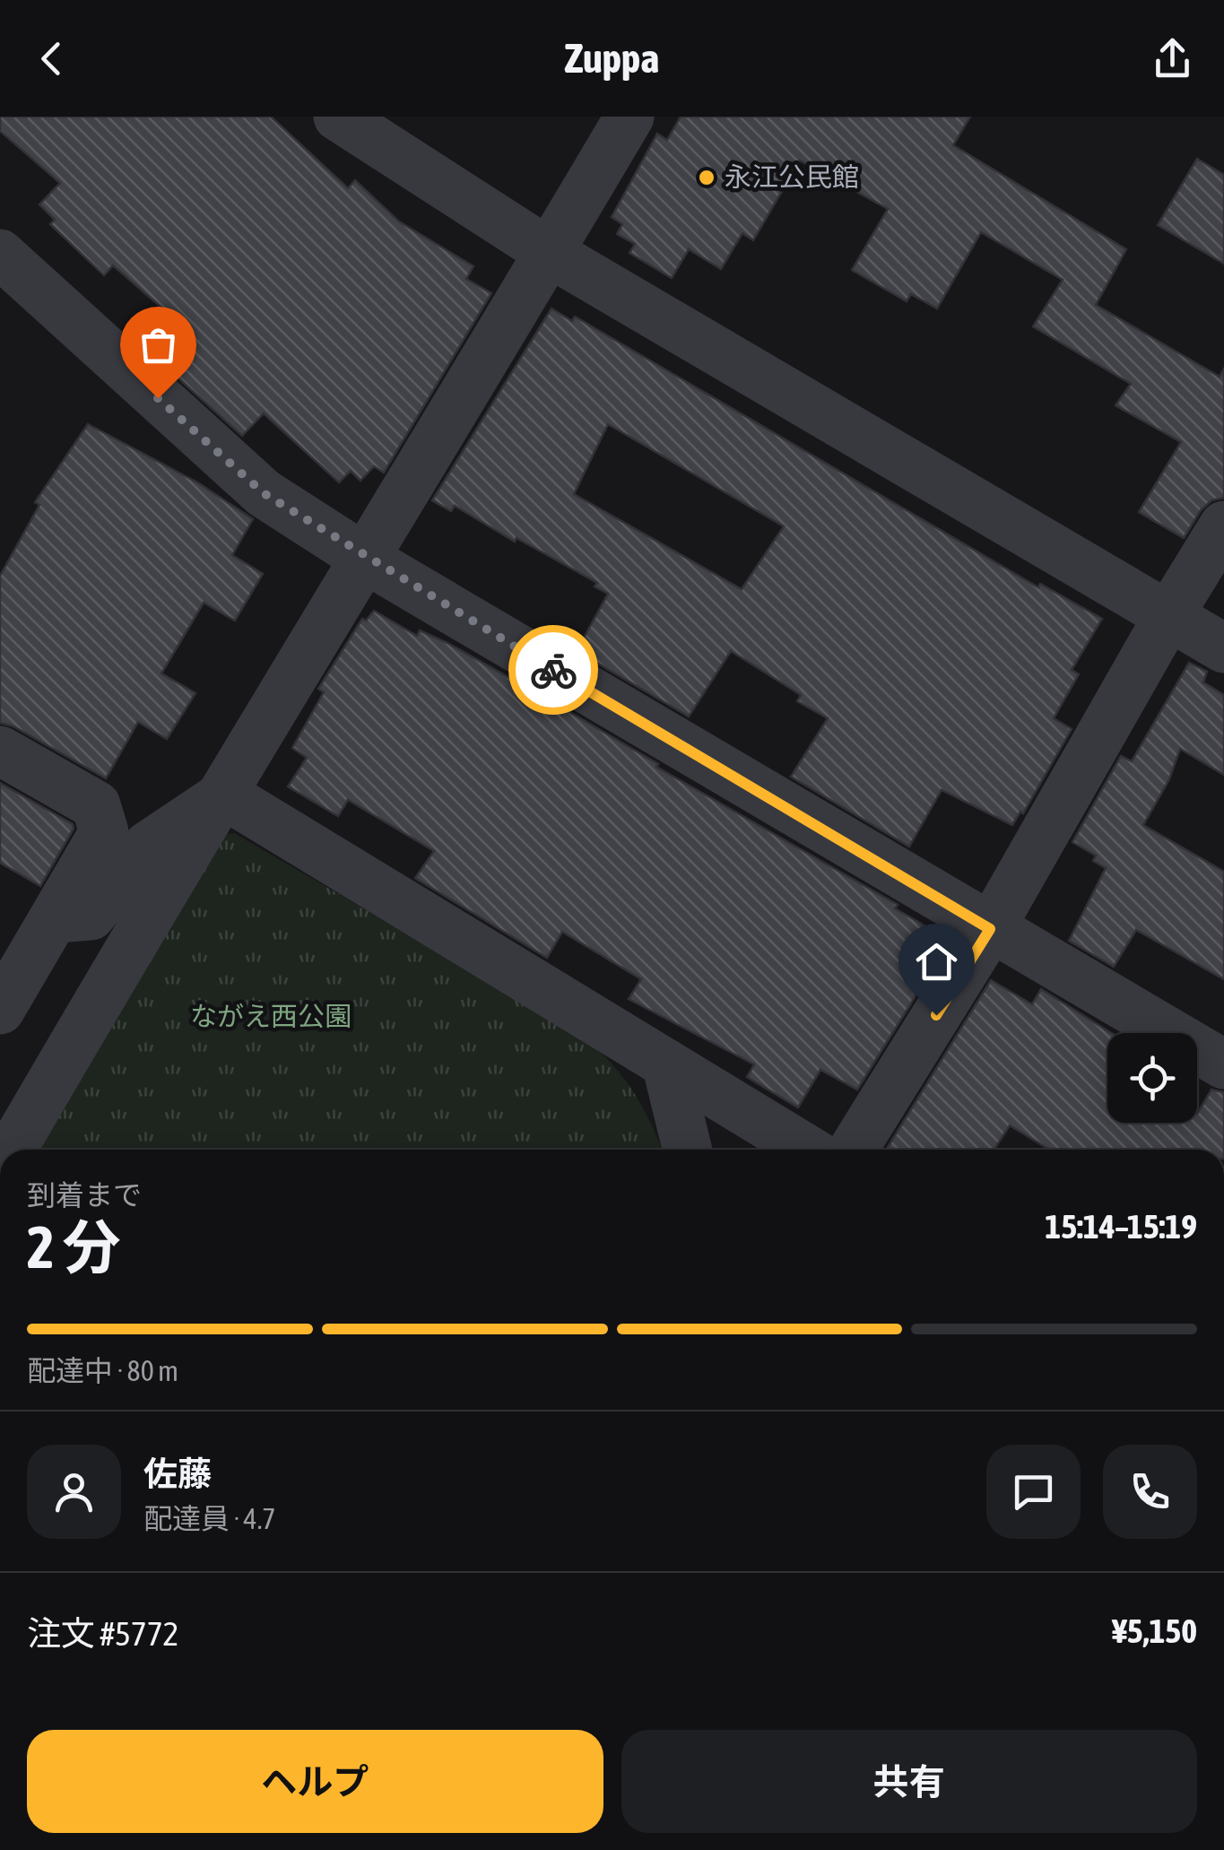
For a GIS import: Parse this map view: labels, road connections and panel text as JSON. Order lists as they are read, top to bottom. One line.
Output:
{"parks":["ながえ西公園"],"places":["永江公民館"],"page":{"header":"Zuppa","heading":["2 分","到着まで","15:14–15:19"],"panel":["佐藤","配達員 · 4.7","注文 #5772","¥5,150"],"bar":"配達中 · 80 m","buttons":["ヘルプ","共有"]}}
